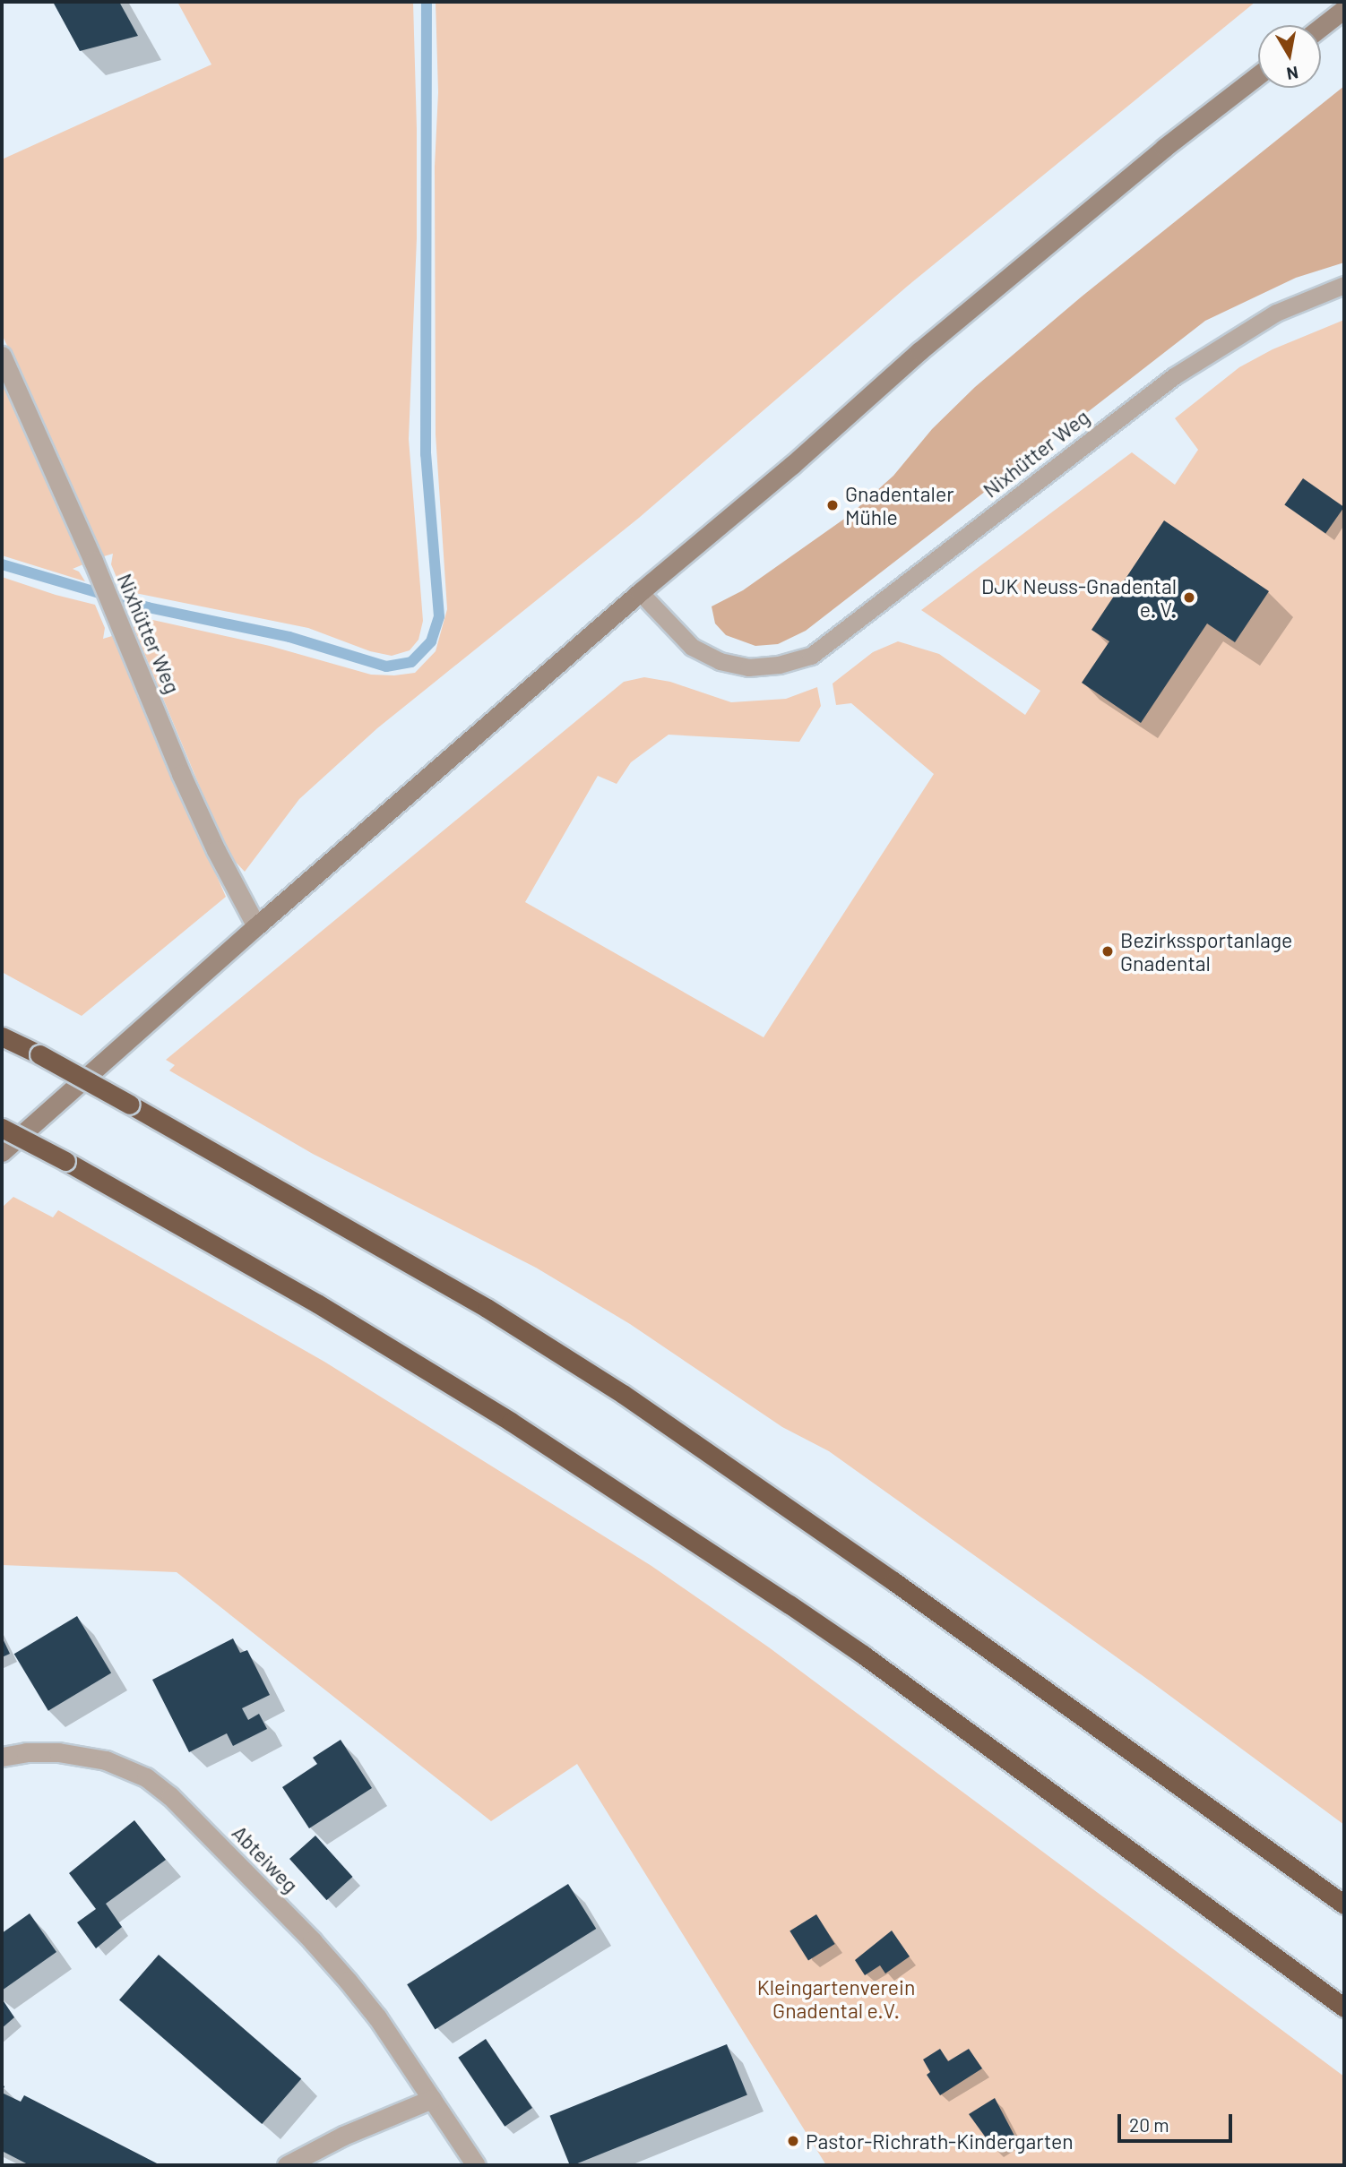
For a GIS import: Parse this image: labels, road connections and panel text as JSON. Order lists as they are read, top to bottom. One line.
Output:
{"streets":{"street":["Nixhütter Weg","Abteiweg"]},"parks":["Kleingartenverein Gnadental e.V."],"places":["Gnadentaler Mühle","DJK Neuss-Gnadental e. V.","Bezirkssportanlage Gnadental","Pastor-Richrath-Kindergarten"],"scale_bar":"20 m","north":"bottom"}
